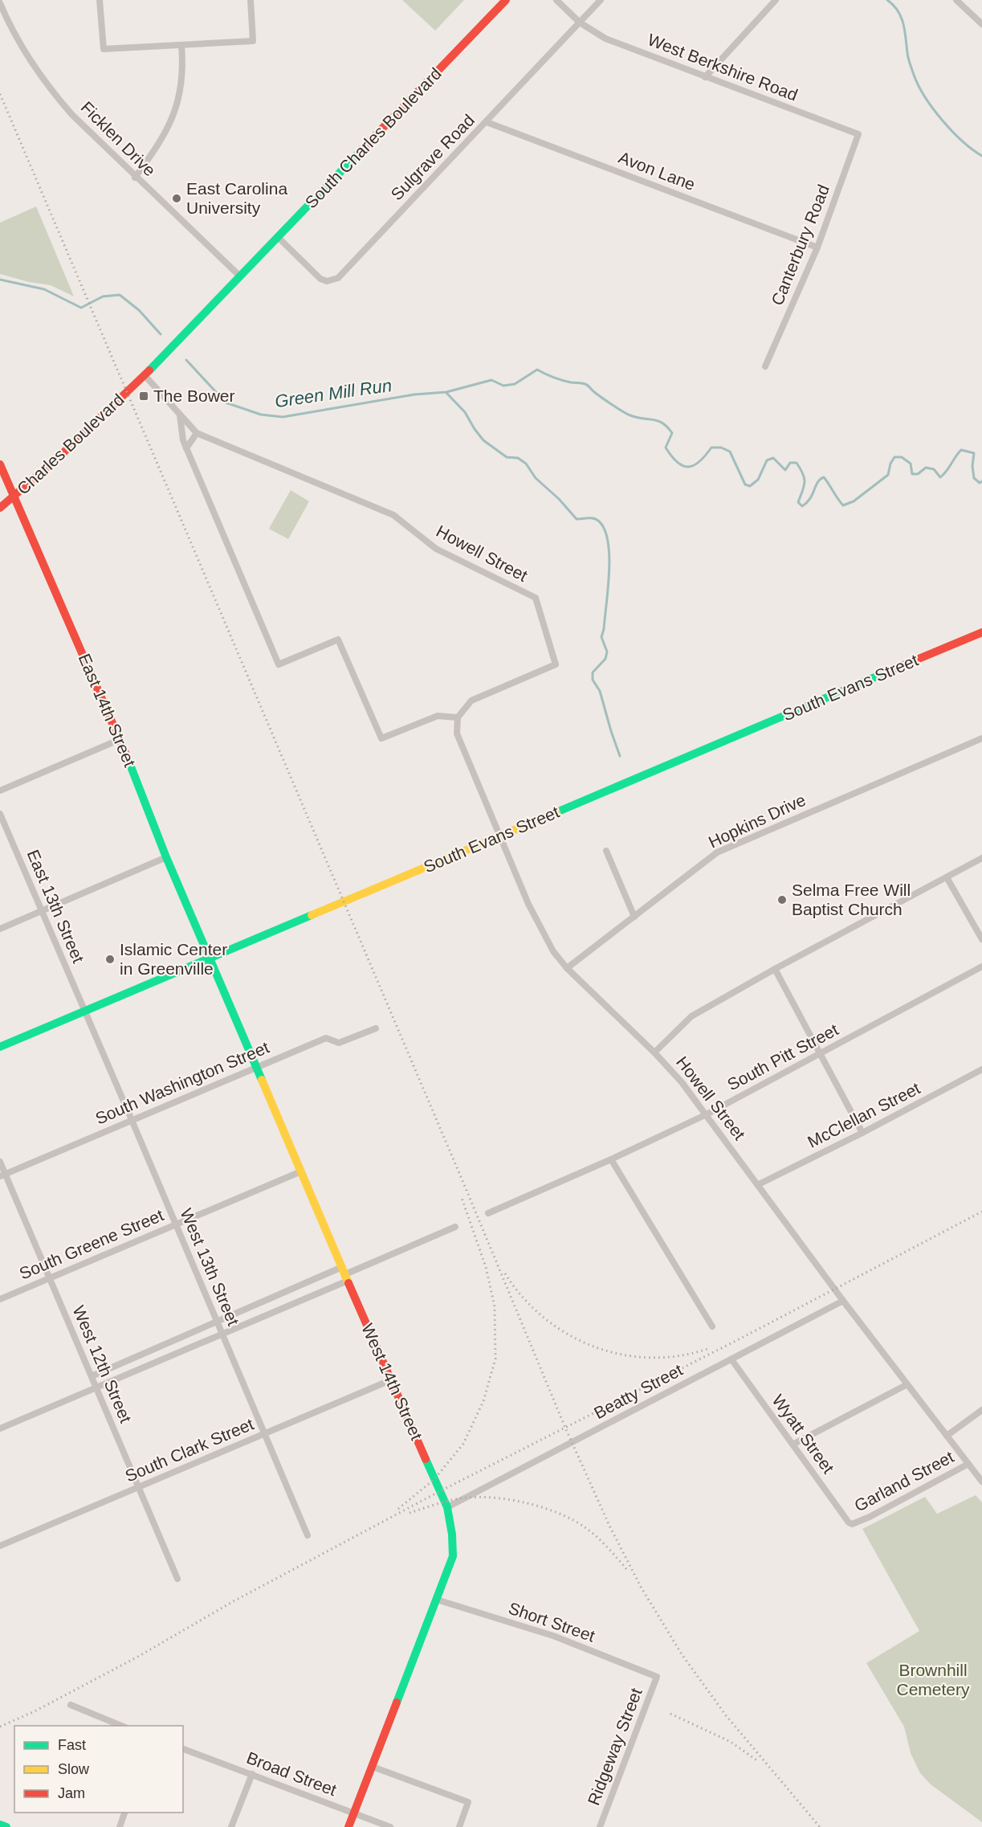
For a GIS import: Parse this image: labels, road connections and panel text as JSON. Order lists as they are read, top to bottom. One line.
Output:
{"streets":{"main road":["South Charles Boulevard","Charles Boulevard","South Evans Street","East 14th Street","West 14th Street"],"street":["West Berkshire Road","Ficklen Drive","Sulgrave Road","Avon Lane","Canterbury Road","Howell Street","Hopkins Drive","East 13th Street","South Pitt Street","South Washington Street","McClellan Street","South Greene Street","West 13th Street","West 12th Street","Beatty Street","Wyatt Street","South Clark Street","Garland Street","Short Street","Ridgeway Street","Broad Street"]},"crossings":[["West Berkshire Road","Sulgrave Road"],["West Berkshire Road","Canterbury Road"],["South Charles Boulevard","Ficklen Drive"],["South Charles Boulevard","Sulgrave Road"],["South Charles Boulevard","Charles Boulevard"],["Ficklen Drive","Charles Boulevard"],["Sulgrave Road","Avon Lane"],["Avon Lane","Canterbury Road"],["Charles Boulevard","Howell Street"],["Charles Boulevard","East 14th Street"],["Howell Street","South Evans Street"],["Howell Street","Hopkins Drive"],["Howell Street","South Pitt Street"],["Howell Street","McClellan Street"],["Howell Street","Beatty Street"],["Howell Street","Garland Street"],["South Evans Street","East 14th Street"],["South Evans Street","East 13th Street"],["South Evans Street","West 13th Street"],["South Evans Street","West 14th Street"],["East 14th Street","West 14th Street"],["East 13th Street","West 13th Street"],["South Washington Street","West 13th Street"],["South Washington Street","West 12th Street"],["South Washington Street","West 14th Street"],["South Greene Street","West 13th Street"],["South Greene Street","West 12th Street"],["South Greene Street","West 14th Street"],["West 13th Street","South Clark Street"],["West 12th Street","South Clark Street"],["West 14th Street","Beatty Street"],["West 14th Street","South Clark Street"],["West 14th Street","Short Street"],["West 14th Street","Broad Street"],["Beatty Street","Wyatt Street"],["Wyatt Street","Garland Street"],["Short Street","Ridgeway Street"]],"water":["Green Mill Run"],"parks":["Brownhill Cemetery"],"places":{"other":["East Carolina University","Selma Free Will Baptist Church","Islamic Center in Greenville"],"transit":["The Bower"]},"legend":["Fast","Slow","Jam"]}
